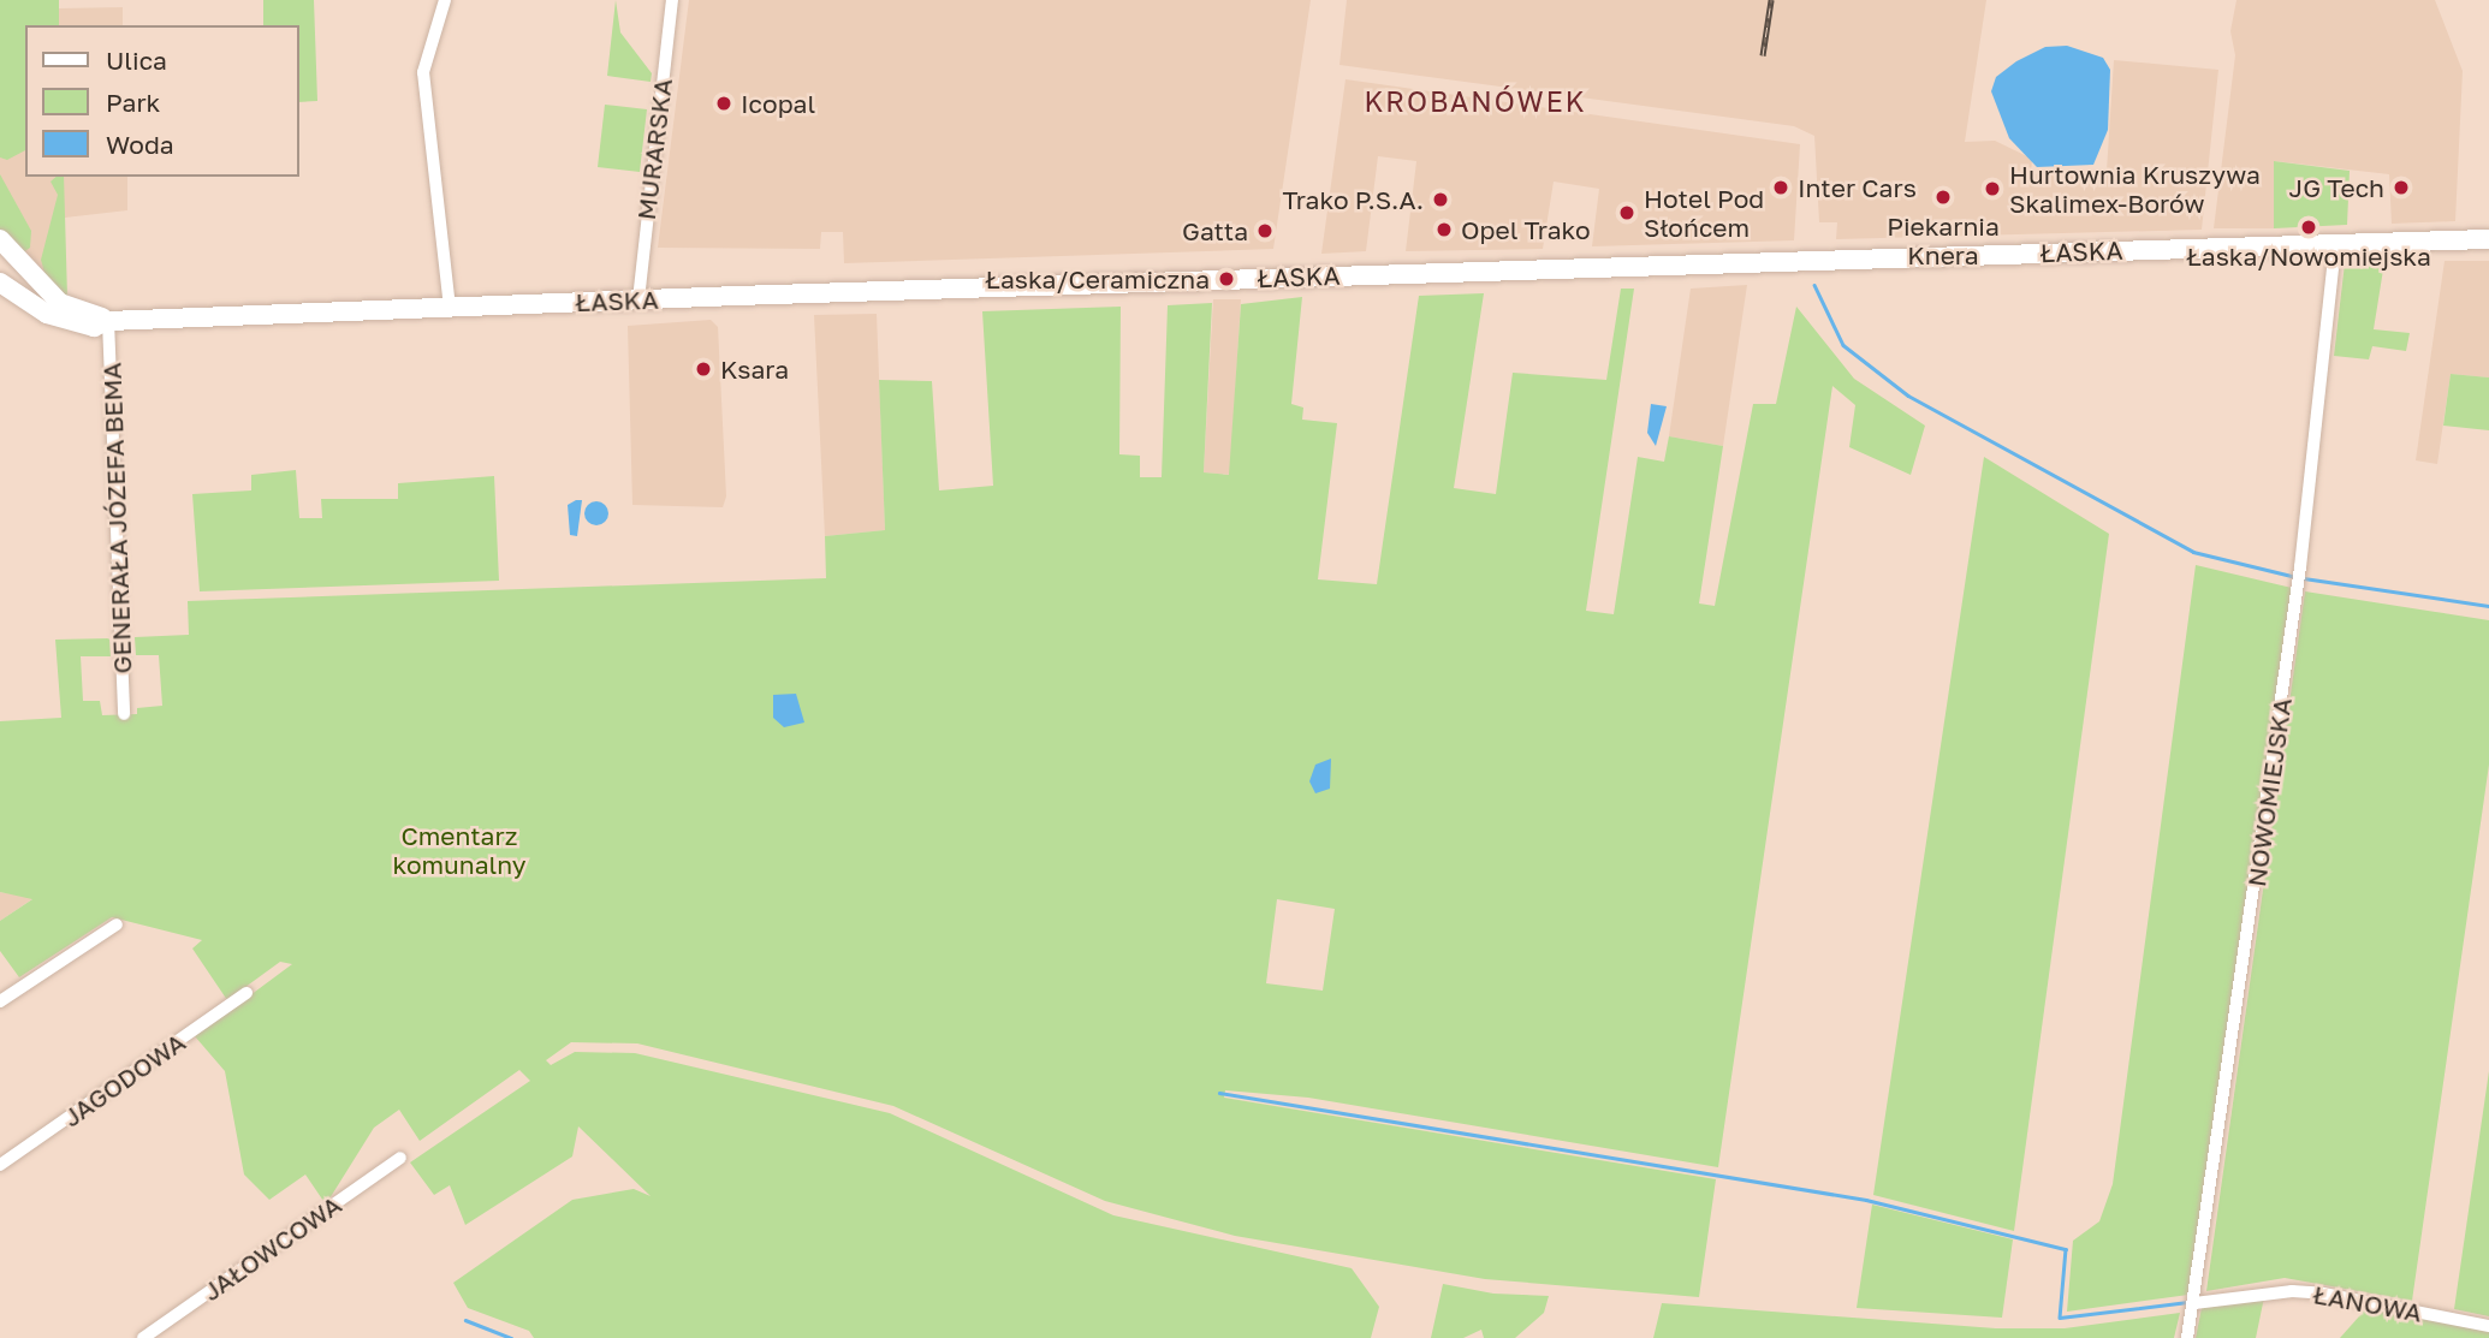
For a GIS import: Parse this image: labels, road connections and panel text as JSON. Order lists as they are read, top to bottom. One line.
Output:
{"streets":{"main road":["ŁASKA"],"street":["MURARSKA","GENERAŁA JÓZEFA BEMA","NOWOMIEJSKA","JAGODOWA","JAŁOWCOWA","ŁANOWA"]},"crossings":[["MURARSKA","ŁASKA"],["ŁASKA","GENERAŁA JÓZEFA BEMA"],["ŁASKA","NOWOMIEJSKA"],["NOWOMIEJSKA","ŁANOWA"]],"districts":["KROBANÓWEK"],"parks":["Cmentarz komunalny"],"places":["Icopal","Inter Cars","JG Tech","Hurtownia Kruszywa Skalimex-Borów","Piekarnia Knera","Trako P.S.A.","Hotel Pod Słońcem","Łaska/Nowomiejska","Opel Trako","Gatta","Łaska/Ceramiczna","Ksara"],"legend":["Ulica","Park","Woda"]}
